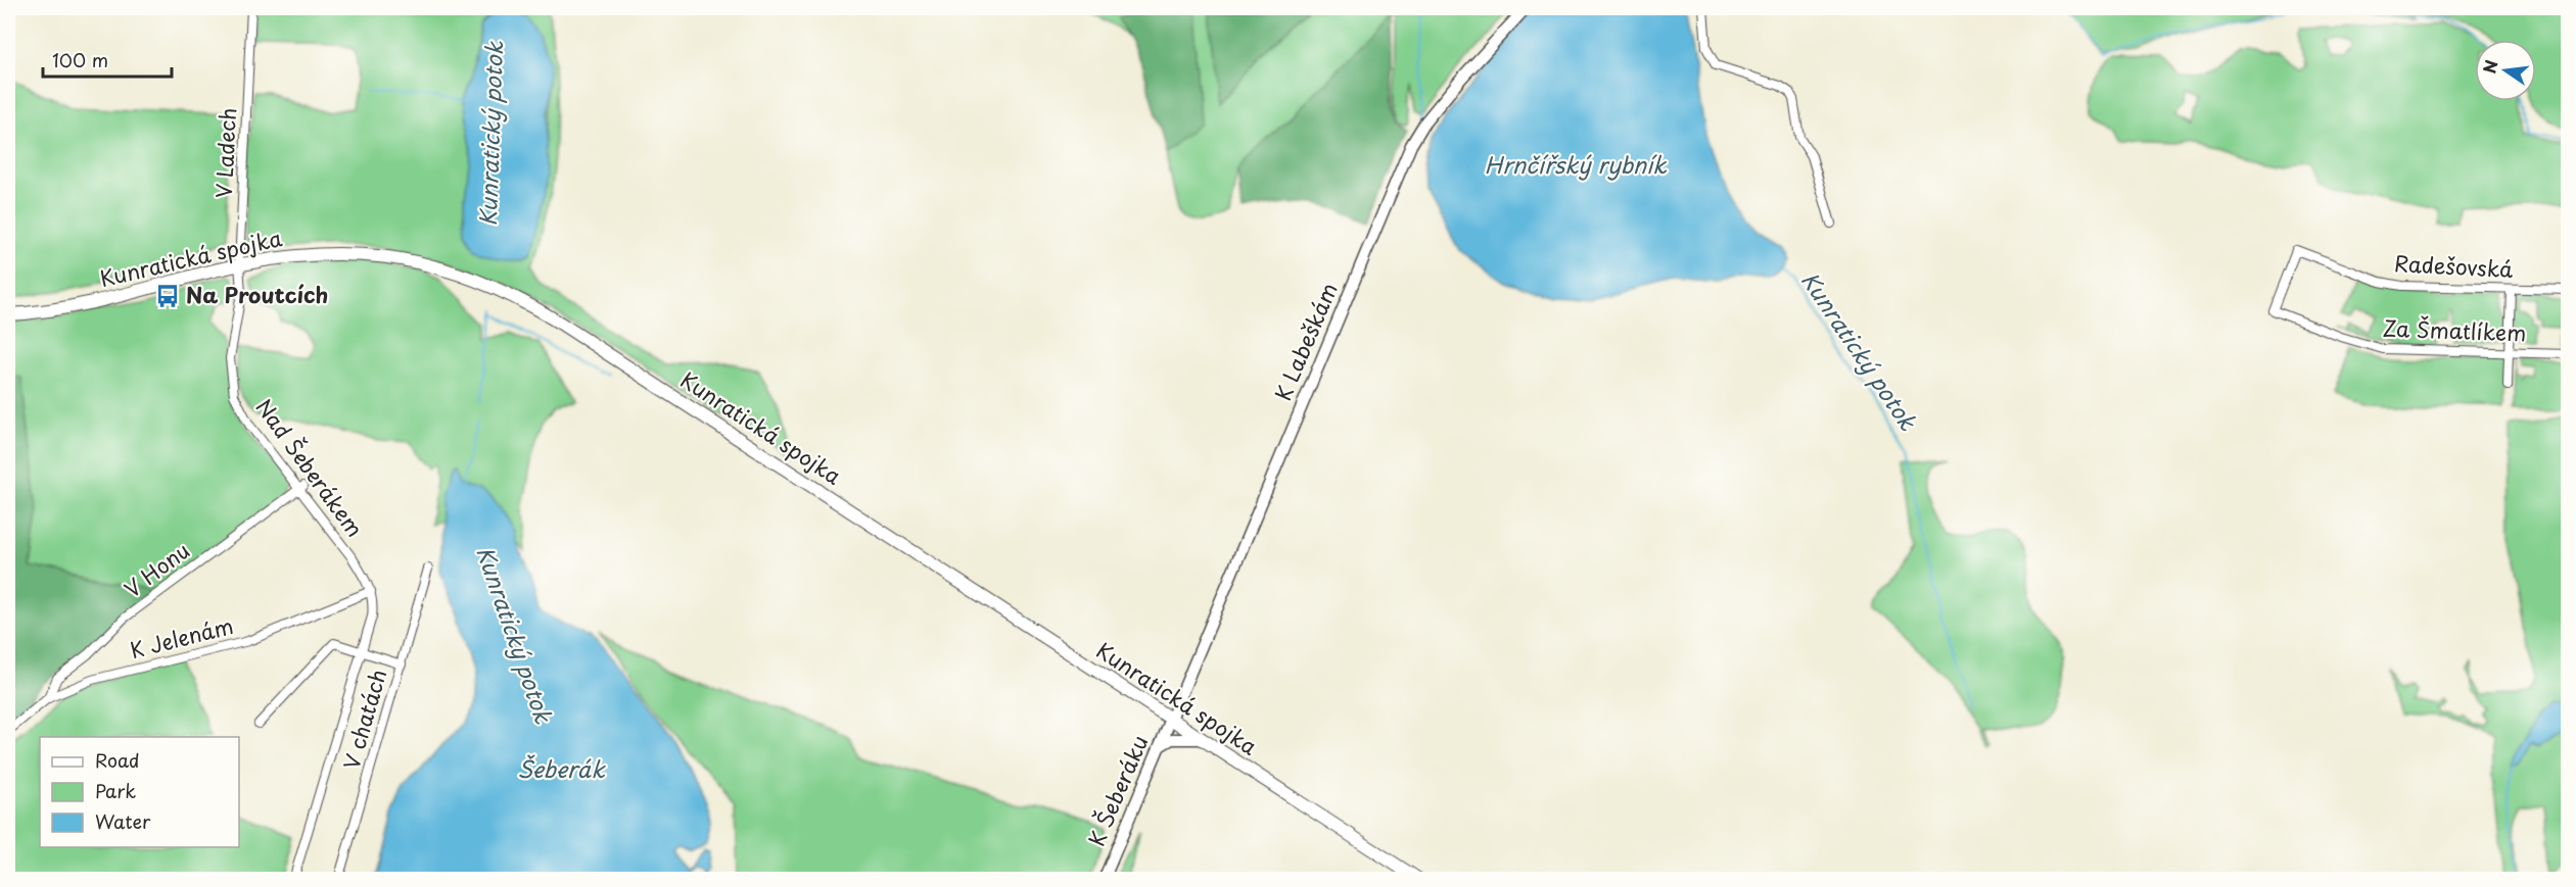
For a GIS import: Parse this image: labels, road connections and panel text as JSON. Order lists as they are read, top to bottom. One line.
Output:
{"streets":{"main road":["Kunratická spojka"],"street":["V Ladech","Radešovská","Za Šmatlíkem","K Labeškám","Nad Šeberákem","V Honu","K Jelenám","V chatách","K Šeberáku"]},"crossings":[["V Ladech","Kunratická spojka"],["V Ladech","Nad Šeberákem"],["Kunratická spojka","K Labeškám"],["Kunratická spojka","Nad Šeberákem"],["Kunratická spojka","K Šeberáku"],["Radešovská","Za Šmatlíkem"],["K Labeškám","K Šeberáku"],["Nad Šeberákem","V Honu"],["Nad Šeberákem","K Jelenám"],["V Honu","K Jelenám"]],"water":["Kunratický potok","Hrnčířský rybník","Šeberák"],"places":{"bus stop":["Na Proutcích"]},"legend":["Road","Park","Water"],"scale_bar":"100 m","north":"left"}
